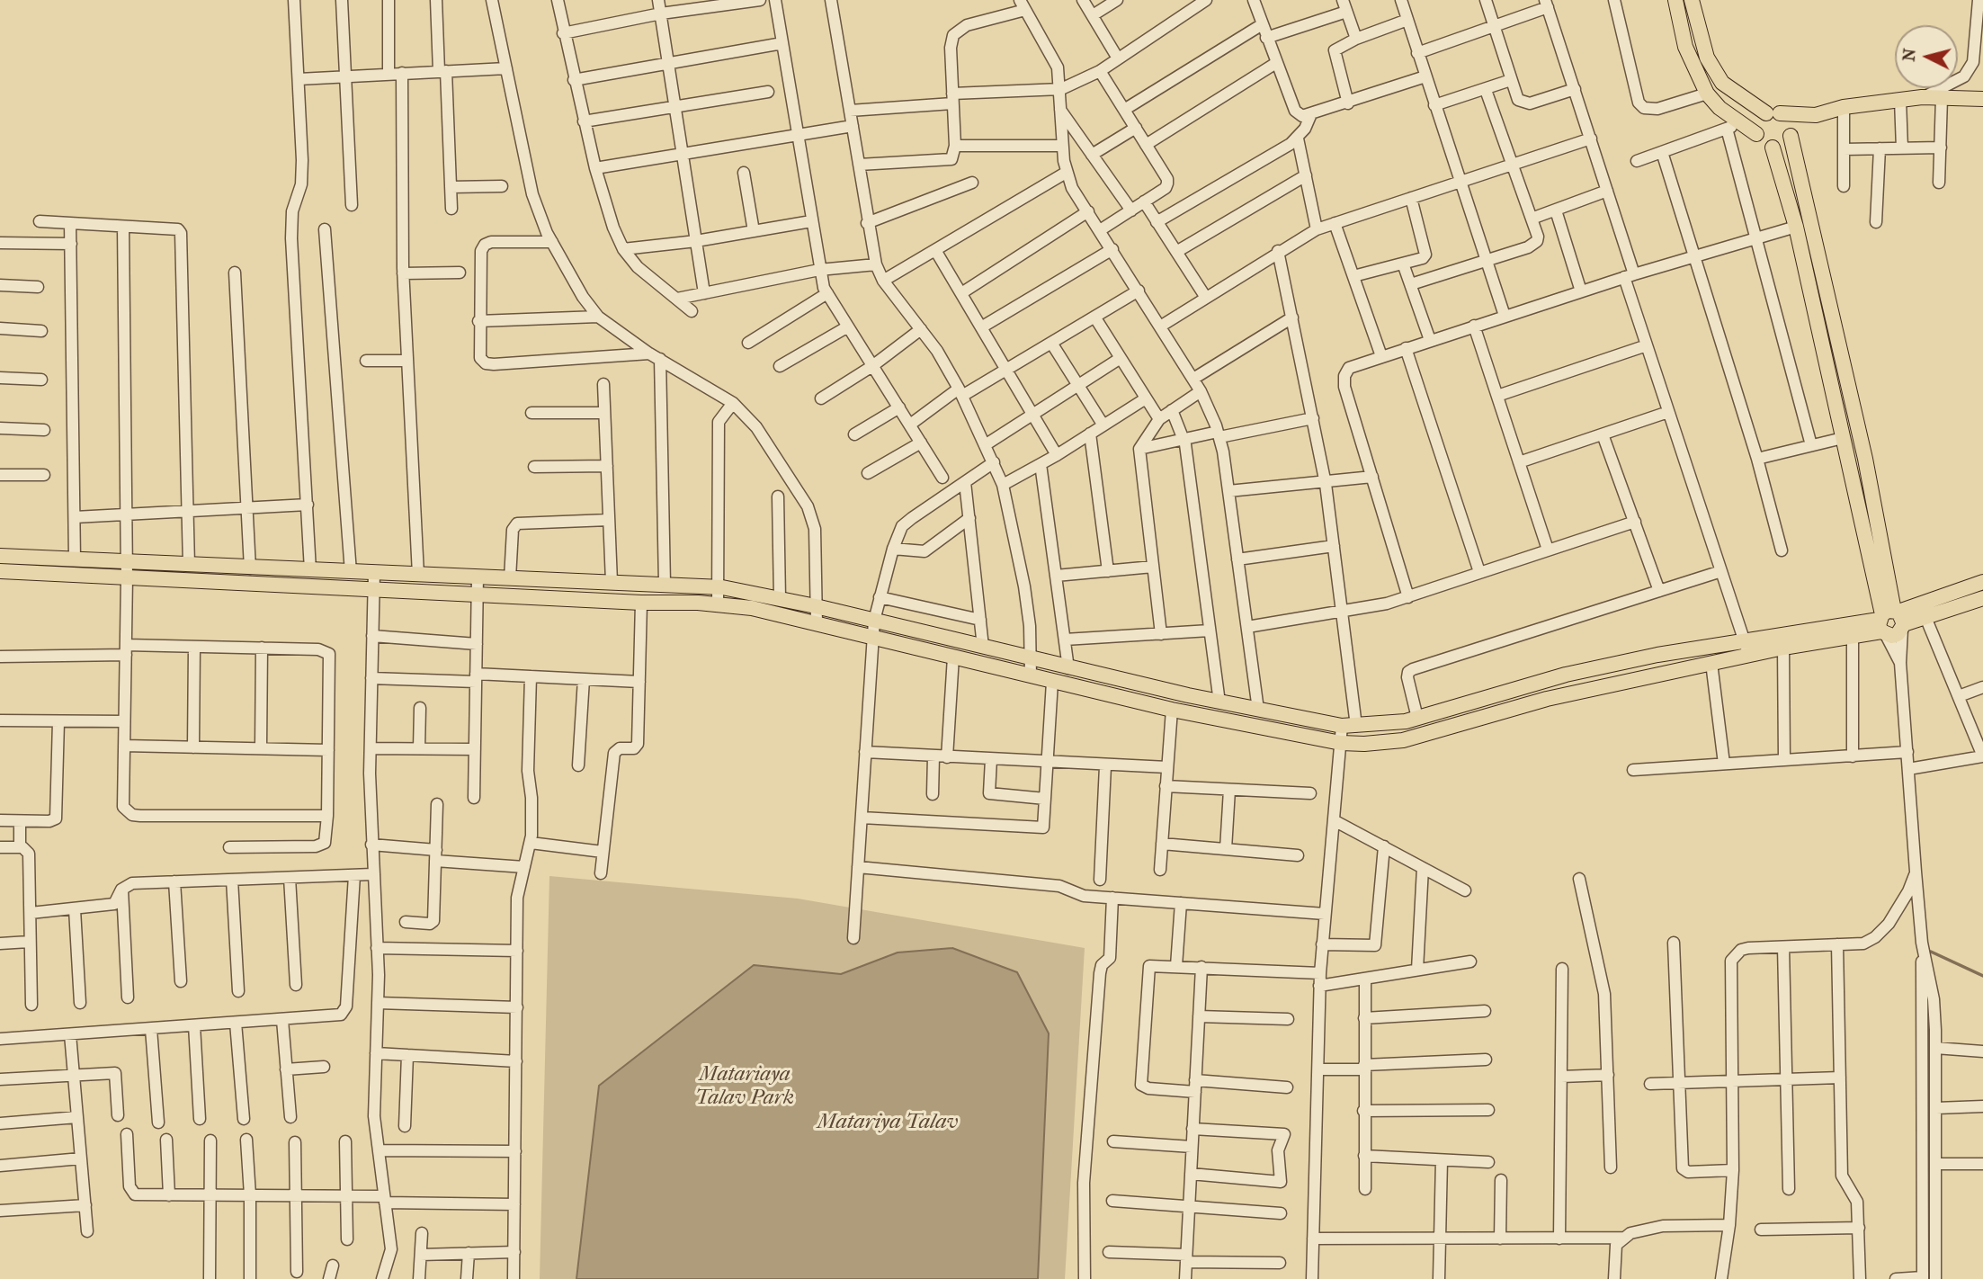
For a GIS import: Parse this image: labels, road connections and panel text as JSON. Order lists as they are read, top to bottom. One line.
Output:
{"water":["Matariya Talav"],"parks":["Matariaya Talav Park"],"north":"left"}
